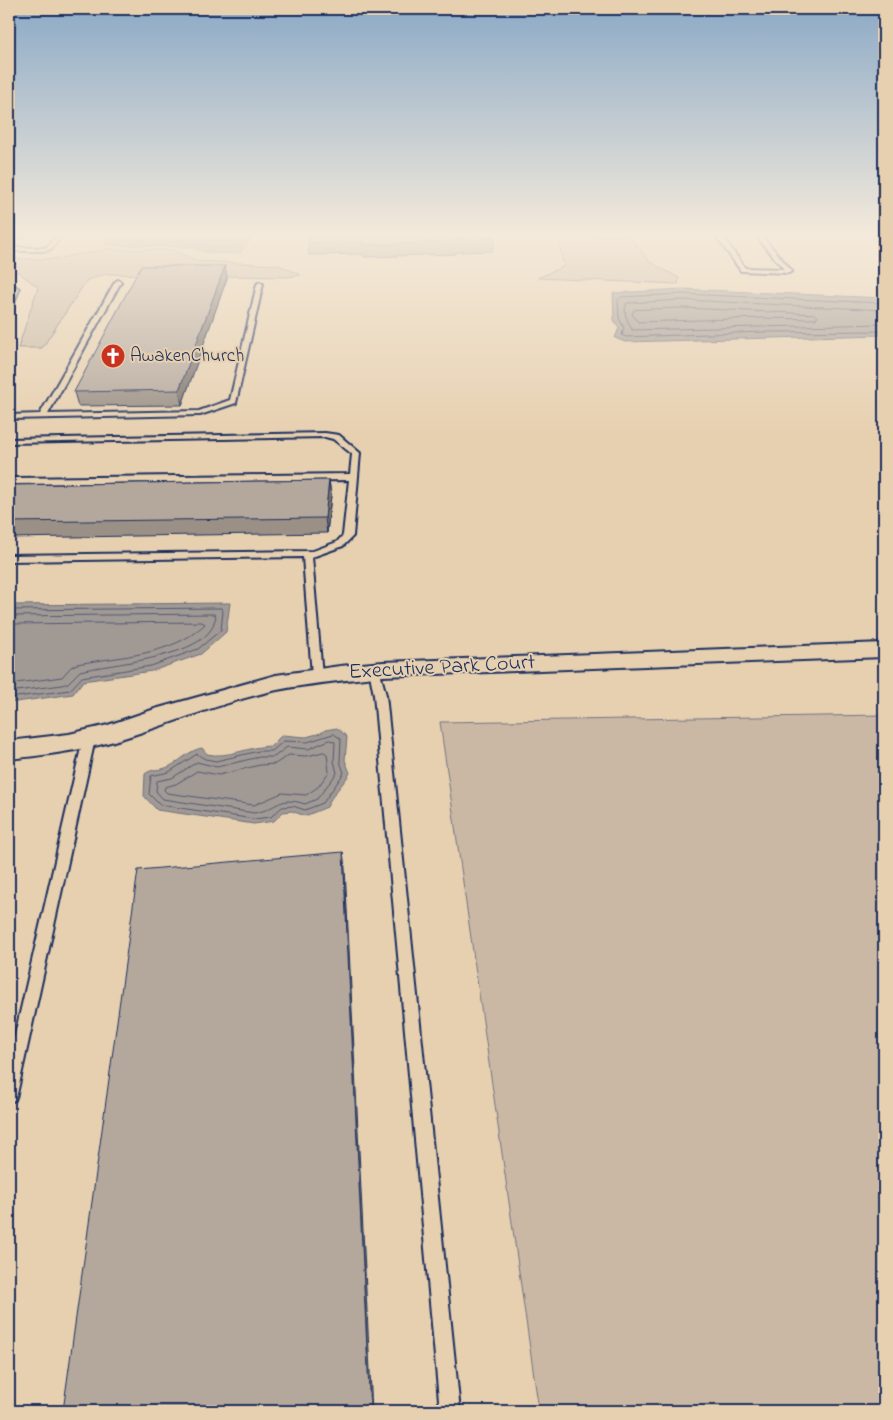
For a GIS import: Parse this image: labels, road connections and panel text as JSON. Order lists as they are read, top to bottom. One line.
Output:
{"streets":{"street":["Executive Park Court"]},"places":{"church":["AwakenChurch"]}}
